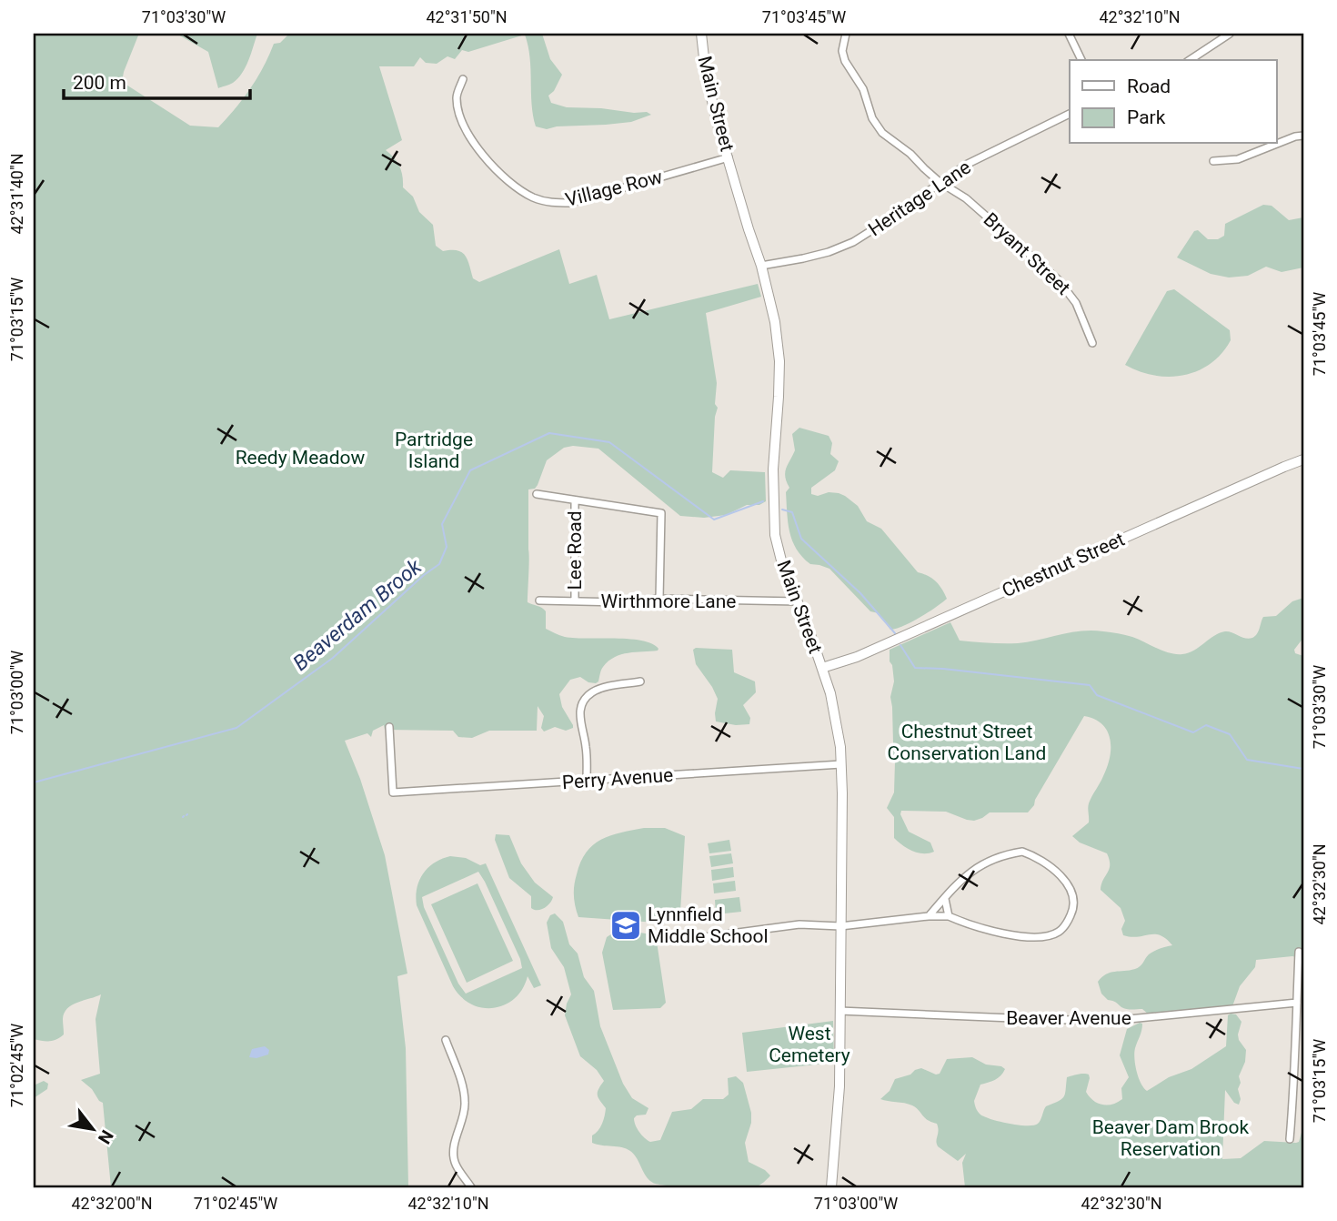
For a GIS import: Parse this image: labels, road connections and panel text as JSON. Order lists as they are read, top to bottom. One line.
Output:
{"streets":{"street":["Main Street","Village Row","Heritage Lane","Bryant Street","Lee Road","Chestnut Street","Wirthmore Lane","Perry Avenue","Beaver Avenue"]},"crossings":[["Main Street","Village Row"],["Main Street","Heritage Lane"],["Main Street","Chestnut Street"],["Main Street","Wirthmore Lane"],["Main Street","Perry Avenue"],["Main Street","Beaver Avenue"],["Heritage Lane","Bryant Street"],["Lee Road","Wirthmore Lane"]],"water":["Beaverdam Brook"],"parks":["Partridge Island","Reedy Meadow","Chestnut Street Conservation Land","West Cemetery","Beaver Dam Brook Reservation"],"places":{"school or university":["Lynnfield Middle School"]},"legend":["Road","Park"],"scale_bar":"200 m","north":"bottom right","coordinates":["71°03'30\"W","42°31'50\"N","71°03'45\"W","42°32'10\"N","42°31'40\"N","71°03'15\"W","71°03'00\"W","42°32'30\"N","71°02'45\"W","42°32'00\"N"]}
